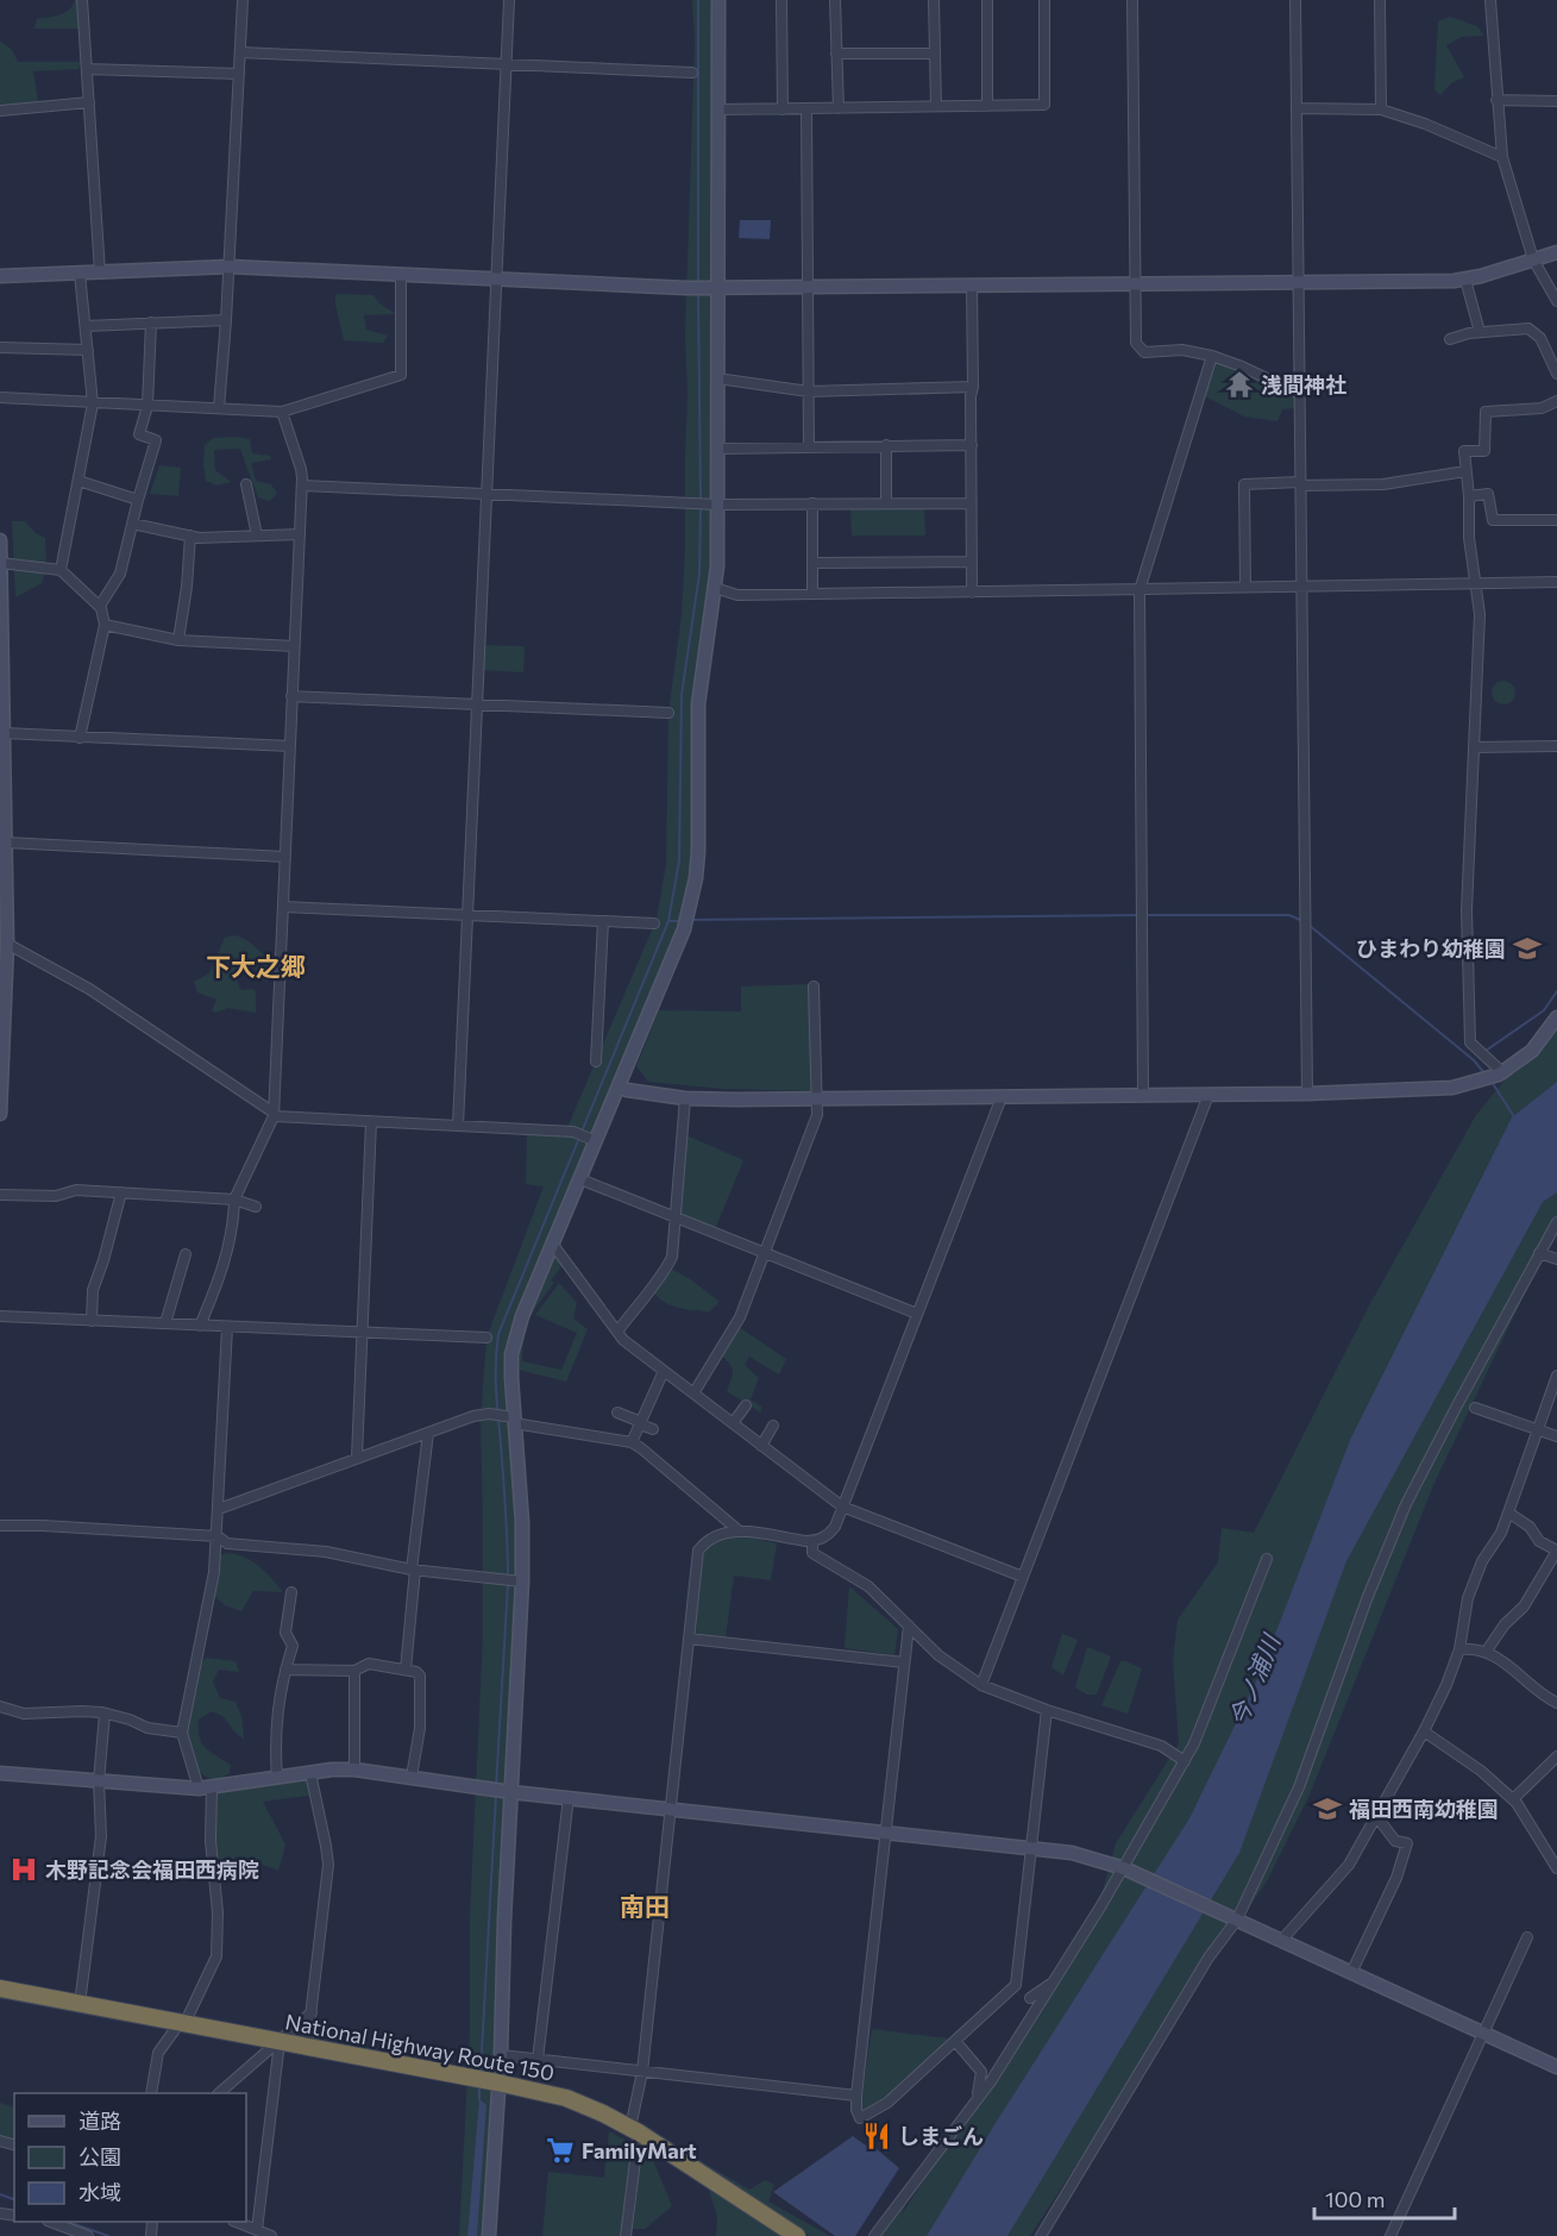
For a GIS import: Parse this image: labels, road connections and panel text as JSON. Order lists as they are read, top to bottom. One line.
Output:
{"streets":{"highway":["National Highway Route 150"]},"districts":["下大之郷","南田"],"water":["今ノ浦川"],"places":{"temple":["浅間神社"],"school or university":["ひまわり幼稚園","福田西南幼稚園"],"hospital":["木野記念会福田西病院"],"restaurant":["しまごん"],"supermarket":["FamilyMart"]},"legend":["道路","公園","水域"],"scale_bar":"100 m"}
